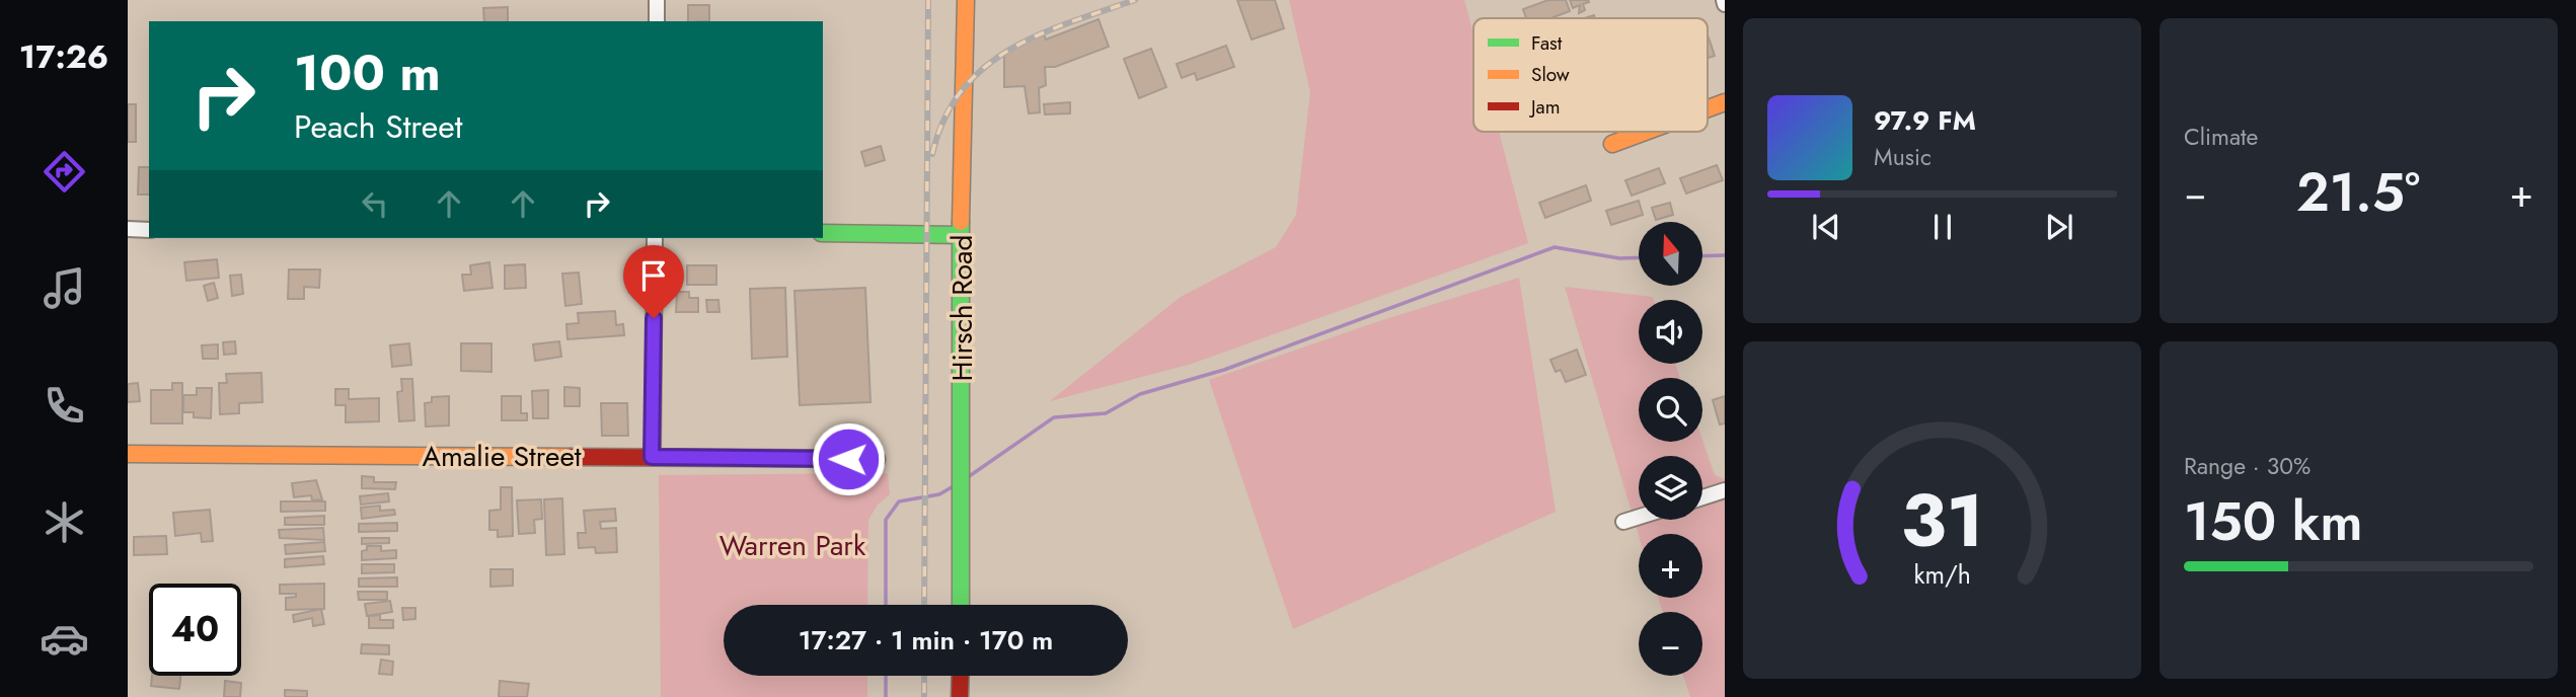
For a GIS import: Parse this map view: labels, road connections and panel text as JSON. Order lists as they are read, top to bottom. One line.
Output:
{"streets":{"street":["Hirsch Road","Amalie Street"]},"parks":["Warren Park"],"legend":["Fast","Slow","Jam"],"north":"top","page":{"tabs":"17:26","tile":["Climate",["Range · 30%","150 km"]],"turn":["100 m","Peach Street"],"song":["97.9 FM","Music"],"heat":["−","21.5°","+"],"map_buttons":["+","−"],"limit":"40","trip":"17:27 · 1 min · 170 m","gauge":["31","km/h"]}}
